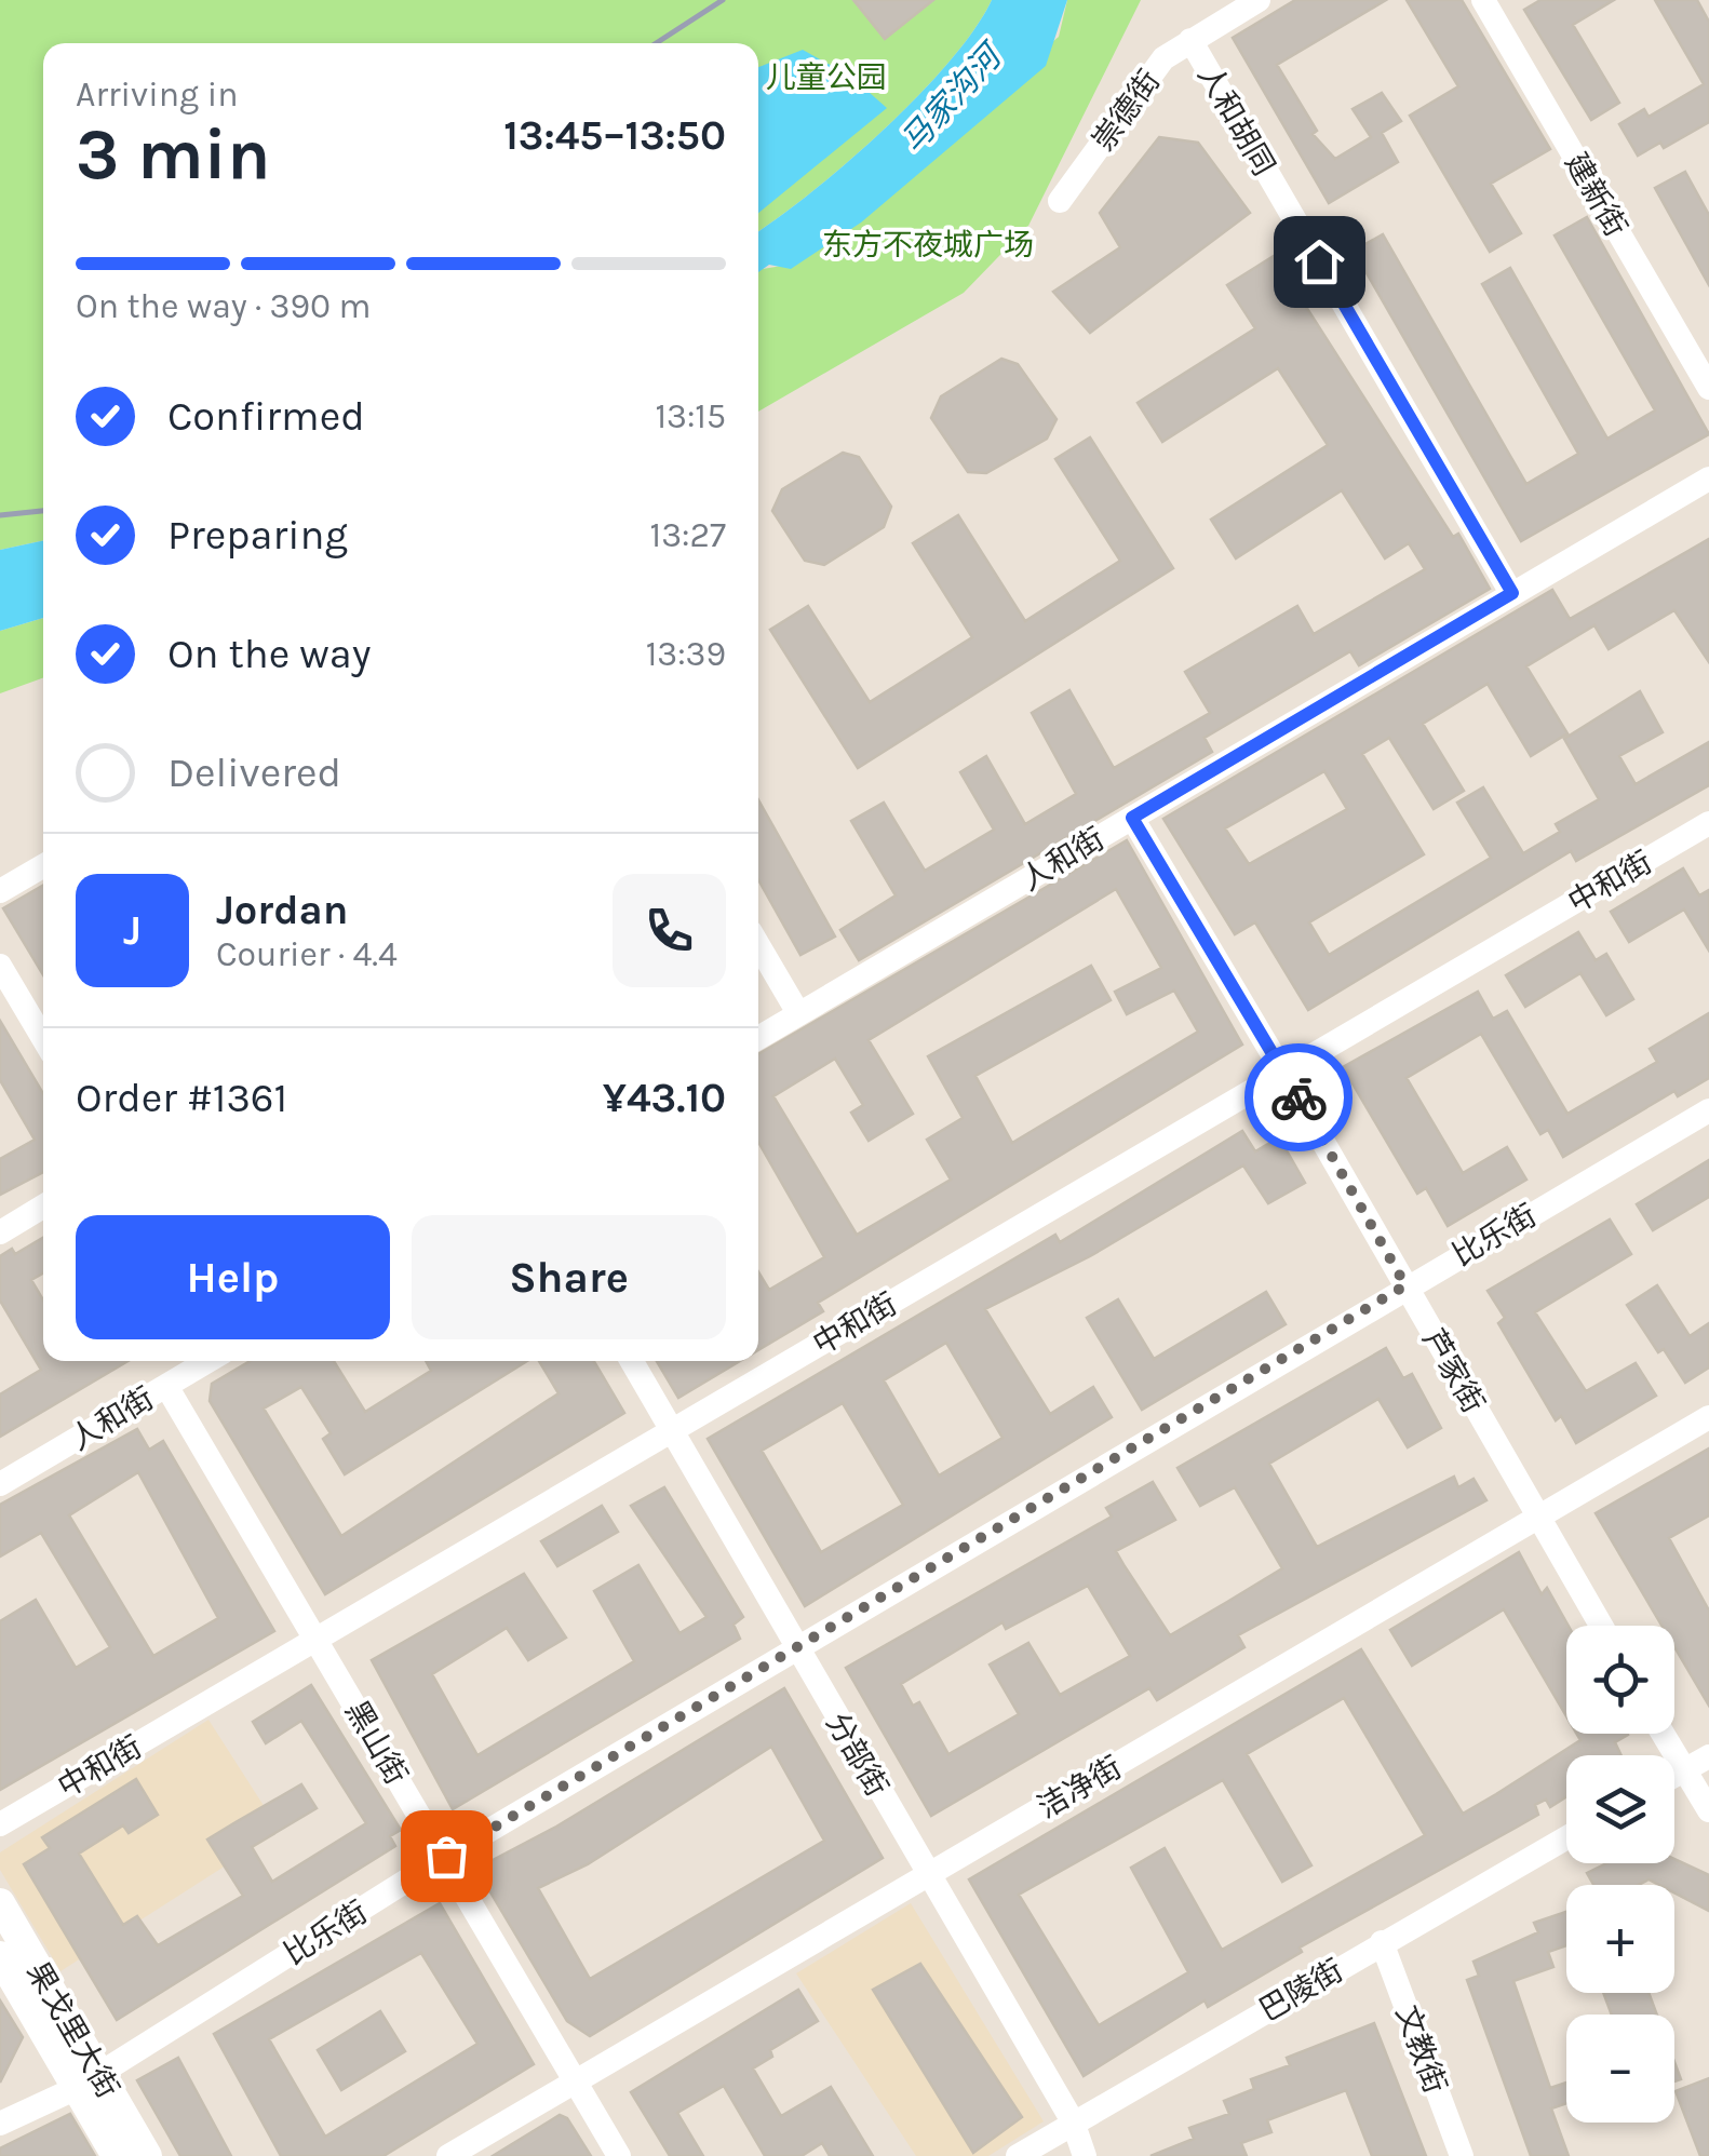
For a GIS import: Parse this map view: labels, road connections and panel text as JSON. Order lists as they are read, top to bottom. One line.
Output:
{"streets":{"main road":["果戈里大街"],"street":["崇德街","人和胡同","建新街","人和街","中和街","比乐街","芦家街","黑山街","分部街","洁净街","巴陵街","文教街"]},"crossings":[["崇德街","人和胡同"],["人和胡同","人和街"],["人和街","芦家街"],["人和街","黑山街"],["中和街","芦家街"],["中和街","黑山街"],["中和街","分部街"],["比乐街","芦家街"],["比乐街","黑山街"],["比乐街","分部街"],["比乐街","果戈里大街"],["芦家街","洁净街"],["黑山街","洁净街"],["分部街","洁净街"],["分部街","巴陵街"],["巴陵街","文教街"]],"water":["马家沟河"],"parks":["儿童公园","东方不夜城广场"],"page":{"heading":["3 min","Arriving in","13:45–13:50"],"panel":["Jordan","Courier · 4.4","Order #1361","¥43.10"],"bar":"On the way · 390 m","list":[["Confirmed","13:15"],["Preparing","13:27"],["On the way","13:39"],"Delivered"],"round":"J","buttons":["Help","Share"],"map_buttons":["+","−"]}}
